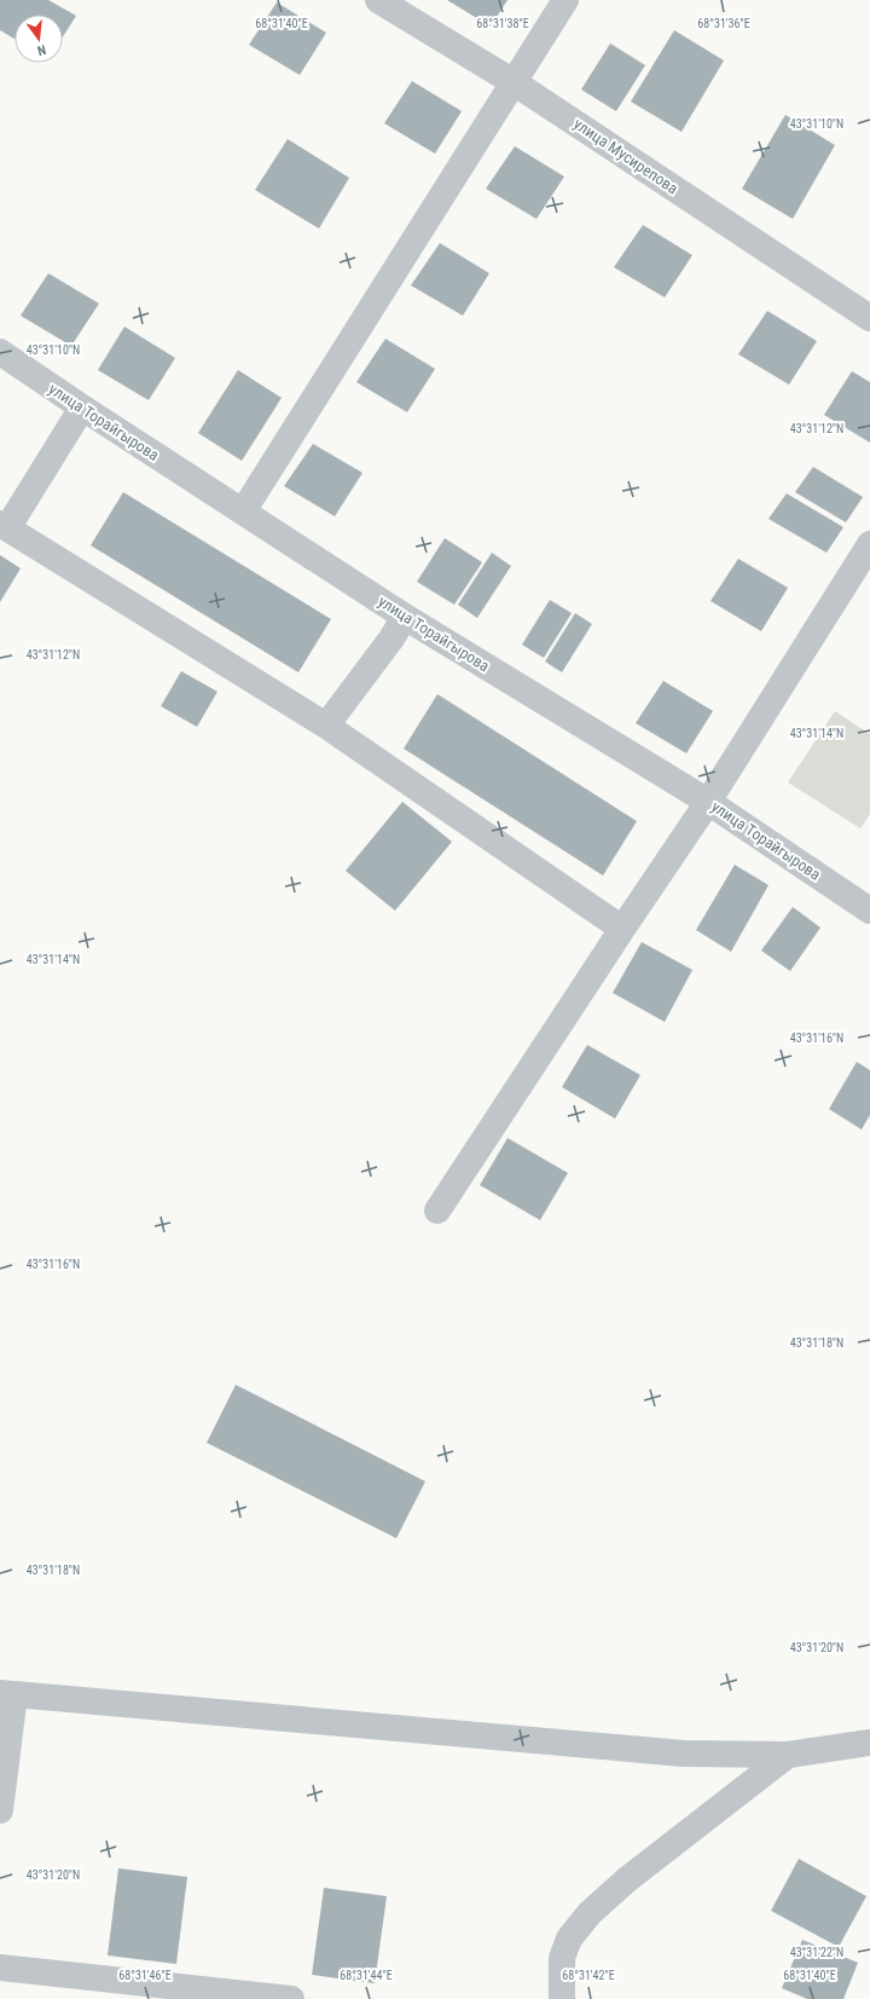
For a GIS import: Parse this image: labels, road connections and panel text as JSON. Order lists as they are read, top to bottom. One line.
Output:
{"streets":{"street":["улица Мусирепова","улица Торайгырова"]},"north":"bottom","coordinates":["68°31'40\"E","68°31'38\"E","68°31'36\"E","43°31'10\"N","43°31'12\"N","43°31'14\"N","43°31'16\"N","43°31'18\"N","43°31'20\"N","43°31'22\"N","68°31'46\"E","68°31'44\"E","68°31'42\"E"]}
